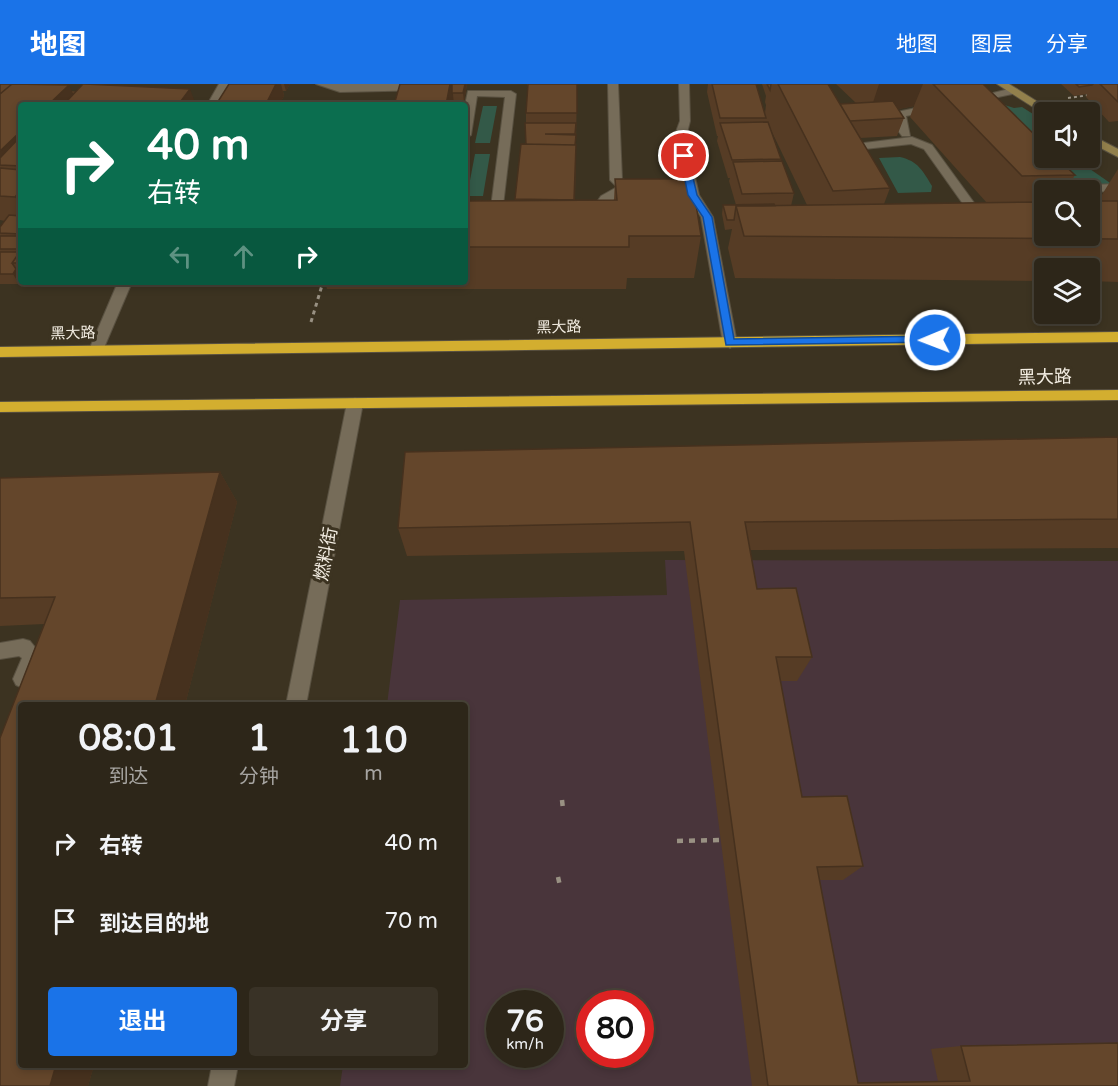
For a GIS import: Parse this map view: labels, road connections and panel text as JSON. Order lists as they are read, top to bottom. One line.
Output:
{"streets":{"highway":["黑大路"],"street":["燃料街"]},"crossings":[["黑大路","燃料街"]],"page":{"header":"地图","nav":["地图","图层","分享"],"turn":["40 m","右转"],"eta":["08:01","到达","1","分钟","110","m"],"list":[{"name":"右转","value":"40 m"},{"name":"到达目的地","value":"70 m"}],"buttons":["退出","分享"],"speed":"76 km/h","limit":"80"}}
